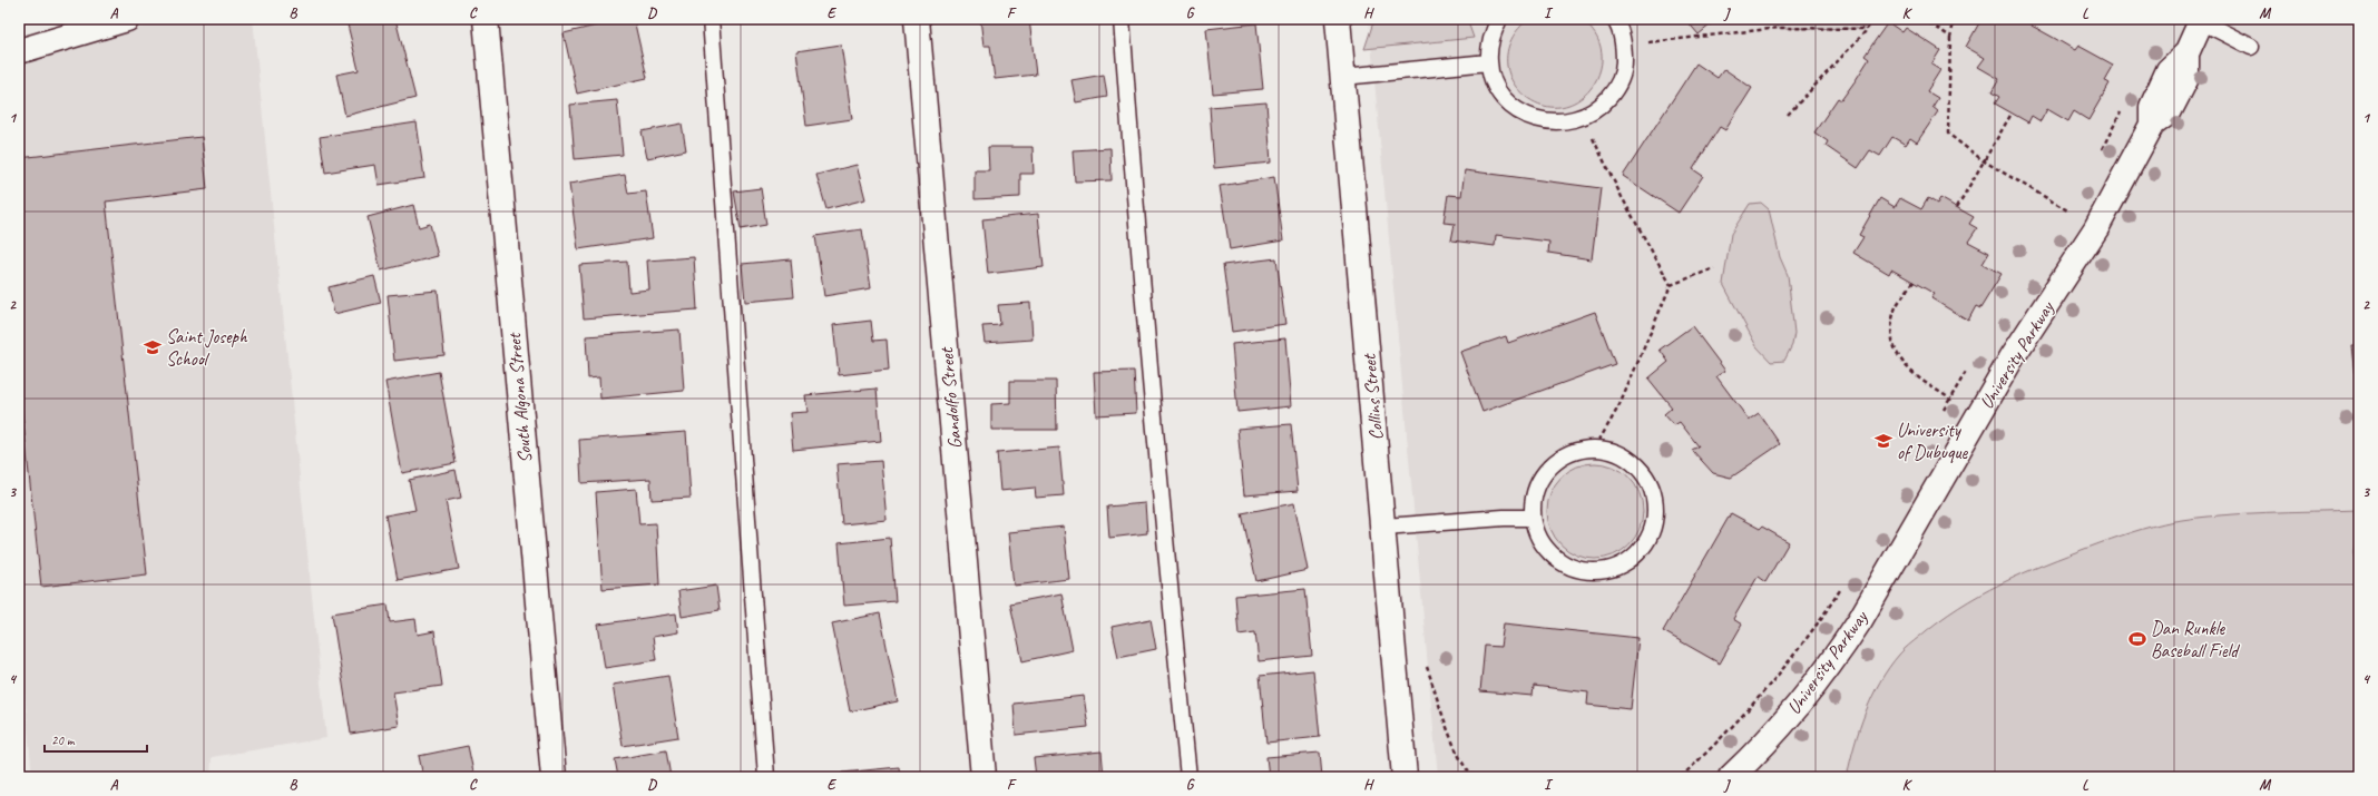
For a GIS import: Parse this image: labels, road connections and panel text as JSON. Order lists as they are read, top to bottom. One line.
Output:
{"streets":{"street":["University Parkway","Collins Street","South Algona Street","Gandolfo Street"]},"places":{"school or university":["Saint Joseph School","University of Dubuque"],"sports":["Dan Runkle Baseball Field"]},"scale_bar":"20 m","grid":{"columns":["A","B","C","D","E","F","G","H","I","J","K","L","M"],"rows":["1","2","3","4"]}}
